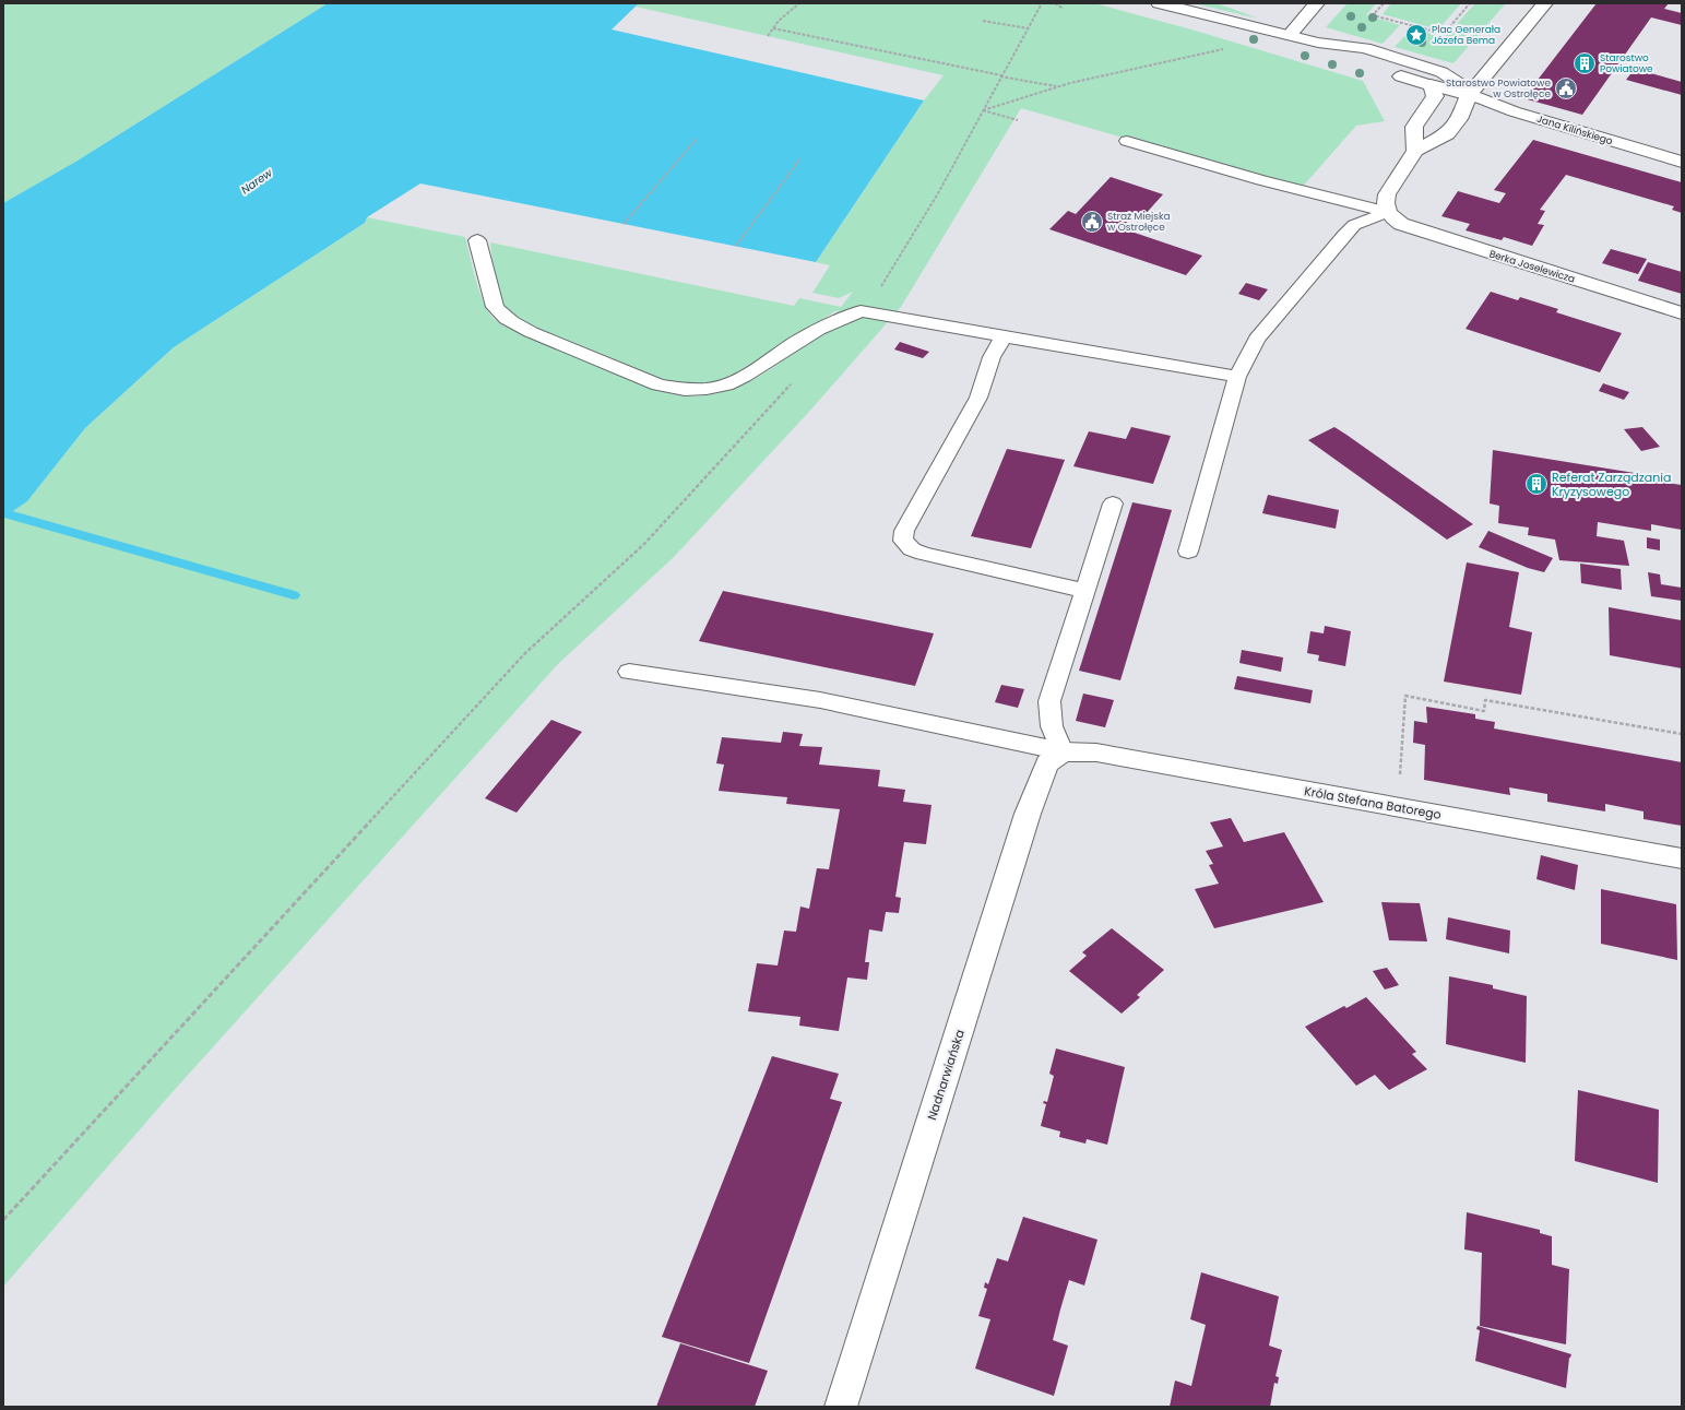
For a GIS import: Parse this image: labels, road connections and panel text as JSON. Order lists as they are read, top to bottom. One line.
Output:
{"streets":{"street":["Jana Kilińskiego","Berka Joselewicza","Króla Stefana Batorego","Nadnarwiańska"]},"crossings":[["Króla Stefana Batorego","Nadnarwiańska"]],"water":["Narew"],"places":{"place":["Plac Generała Józefa Bema"],"building":["Starostwo Powiatowe","Referat Zarządzania Kryzysowego"],"public building":["Starostwo Powiatowe w Ostrołęce","Straż Miejska w Ostrołęce"]}}
